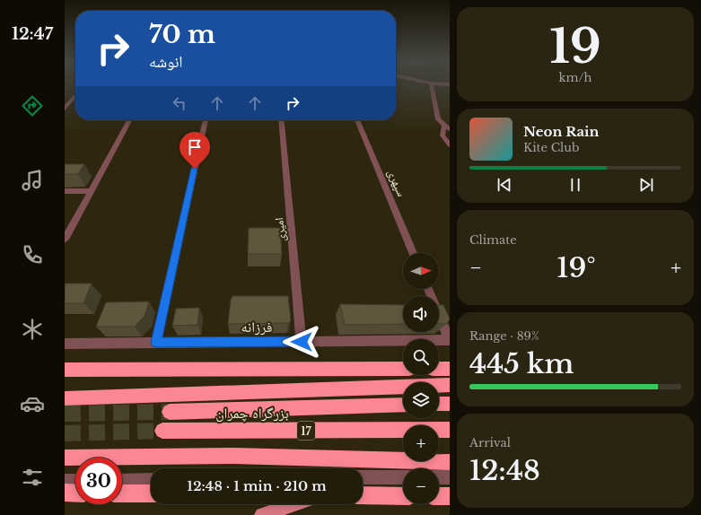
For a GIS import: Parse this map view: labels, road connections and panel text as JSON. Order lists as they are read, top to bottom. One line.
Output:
{"streets":{"highway":["بزرگراه چمران","17"],"street":["سپهری","امیری","فرزانه"]},"crossings":[["امیری","فرزانه"]],"north":"right","page":{"tabs":"12:47","tile":[["19","km/h"],"Climate",["Range · 89%","445 km"],["Arrival","12:48"]],"turn":["70 m","انوشه"],"song":["Neon Rain","Kite Club"],"map_buttons":["+","−"],"heat":["−","19°","+"],"limit":"30","trip":"12:48 · 1 min · 210 m"}}
